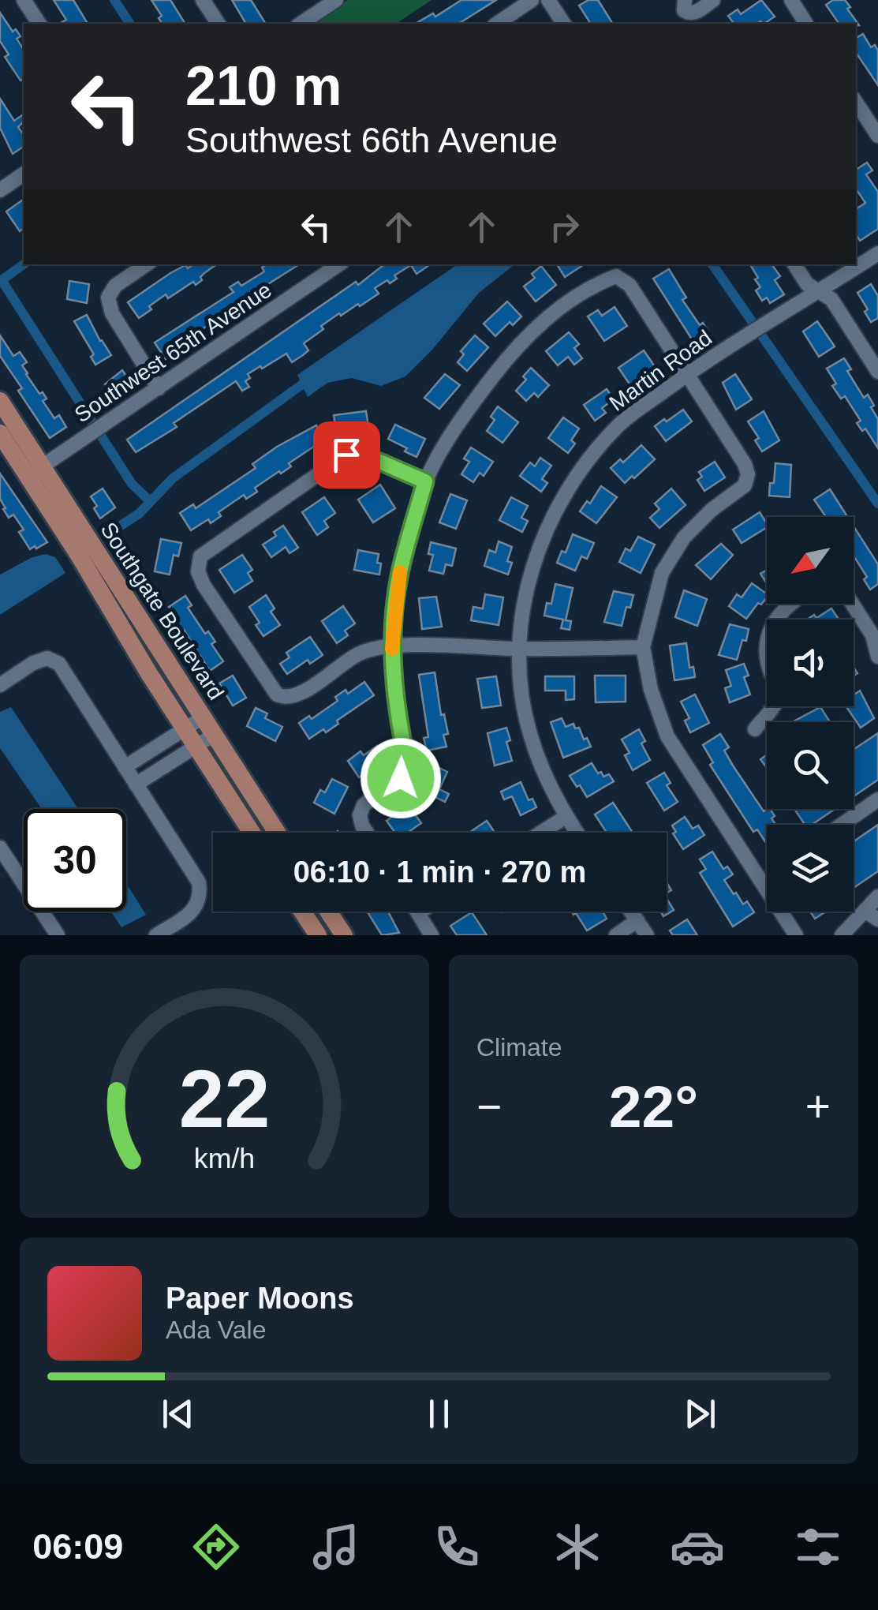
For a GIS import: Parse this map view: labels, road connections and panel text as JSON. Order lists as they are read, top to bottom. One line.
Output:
{"streets":{"main road":["Southgate Boulevard"],"street":["Southwest 65th Avenue","Martin Road"]},"crossings":[["Southwest 65th Avenue","Southgate Boulevard"]],"north":"bottom left","page":{"turn":["210 m","Southwest 66th Avenue"],"limit":"30","trip":"06:10 · 1 min · 270 m","tile":"Climate","heat":["−","22°","+"],"song":["Paper Moons","Ada Vale"],"tabs":"06:09","gauge":["22","km/h"]}}
